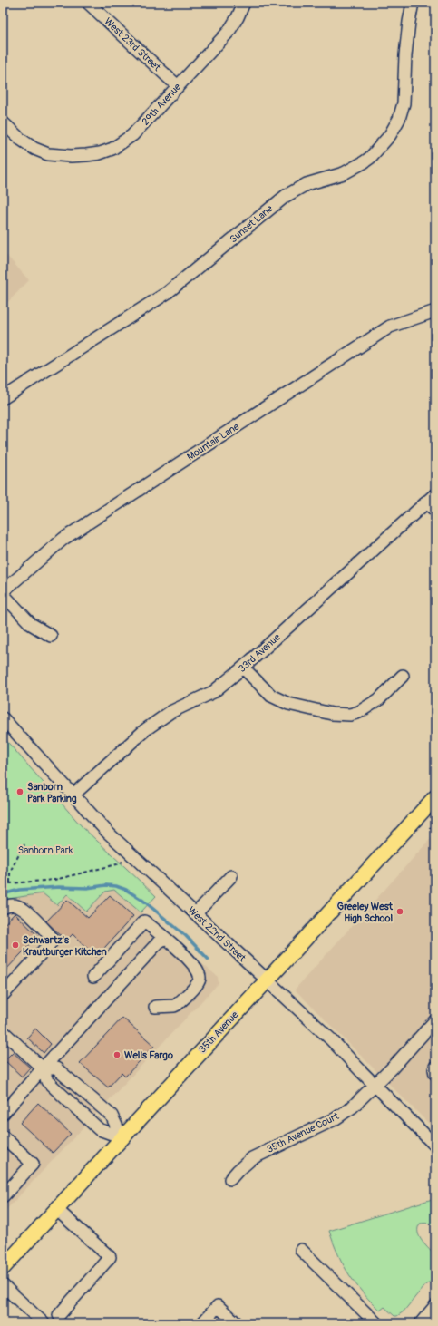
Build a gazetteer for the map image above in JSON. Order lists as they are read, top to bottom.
{
  "streets": {
    "main road": ["35th Avenue"],
    "street": [
      "West 23rd Street",
      "29th Avenue",
      "Sunset Lane",
      "Mountair Lane",
      "33rd Avenue",
      "West 22nd Street",
      "35th Avenue Court"
    ]
  },
  "crossings": [
    ["West 23rd Street", "29th Avenue"],
    ["33rd Avenue", "West 22nd Street"],
    ["West 22nd Street", "35th Avenue"],
    ["West 22nd Street", "35th Avenue Court"]
  ],
  "parks": ["Sanborn Park"],
  "places": [
    "Sanborn Park Parking",
    "Greeley West High School",
    "Schwartz's Krautburger Kitchen",
    "Wells Fargo"
  ]
}
